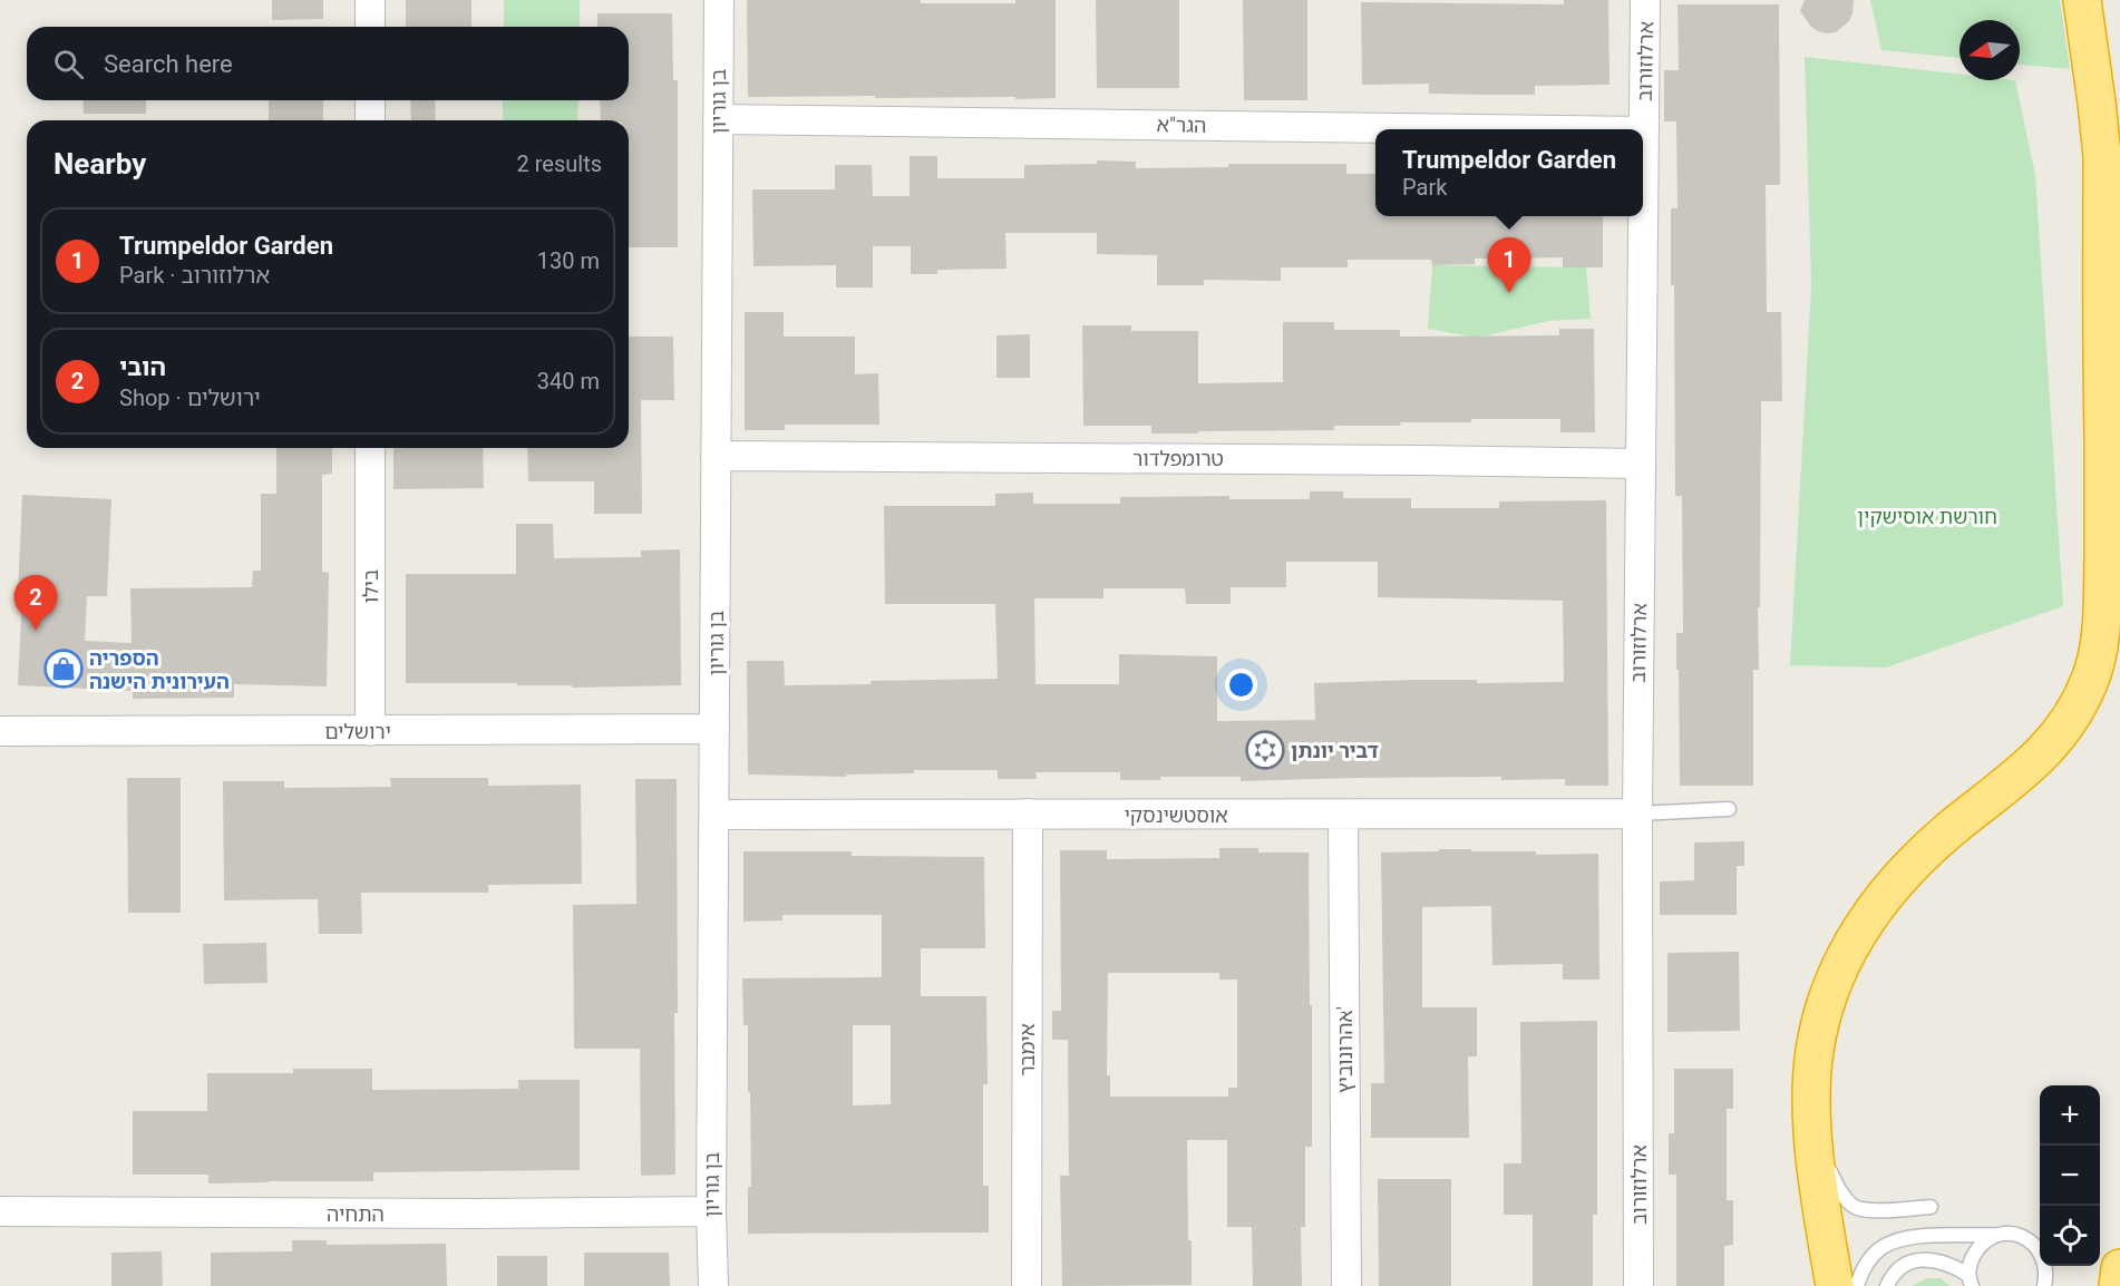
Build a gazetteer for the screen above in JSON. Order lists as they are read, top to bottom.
{
  "streets": {
    "street": [
      "ארלוזורוב",
      "בן גוריון",
      "הגר\"א",
      "טרומפלדור",
      "בילו",
      "ירושלים",
      "אוסטשינסקי",
      "אימבר",
      "אהרונוביץ'",
      "התחיה"
    ]
  },
  "crossings": [
    ["ארלוזורוב", "טרומפלדור"],
    ["ארלוזורוב", "אוסטשינסקי"],
    ["בן גוריון", "הגר\"א"],
    ["בן גוריון", "טרומפלדור"],
    ["בן גוריון", "ירושלים"],
    ["בן גוריון", "אוסטשינסקי"],
    ["בן גוריון", "התחיה"],
    ["בילו", "ירושלים"],
    ["אוסטשינסקי", "אימבר"],
    ["אוסטשינסקי", "אהרונוביץ'"]
  ],
  "parks": ["חורשת אוסישקין"],
  "places": {
    "shop": ["הספריה העירונית הישנה"],
    "synagogue": ["דביר יונתן"]
  },
  "north": "left",
  "page": {
    "search": "Search here",
    "heading": ["Nearby", "2 results"],
    "popup": ["Trumpeldor Garden", "Park"],
    "list": [
      {
        "mark": "1",
        "name": "Trumpeldor Garden",
        "note": "Park · ארלוזורוב",
        "value": "130 m"
      },
      {
        "mark": "2",
        "name": "הובי",
        "note": "Shop · ירושלים",
        "value": "340 m"
      }
    ],
    "pins": ["1", "2"],
    "map_buttons": ["+", "−"]
  }
}
